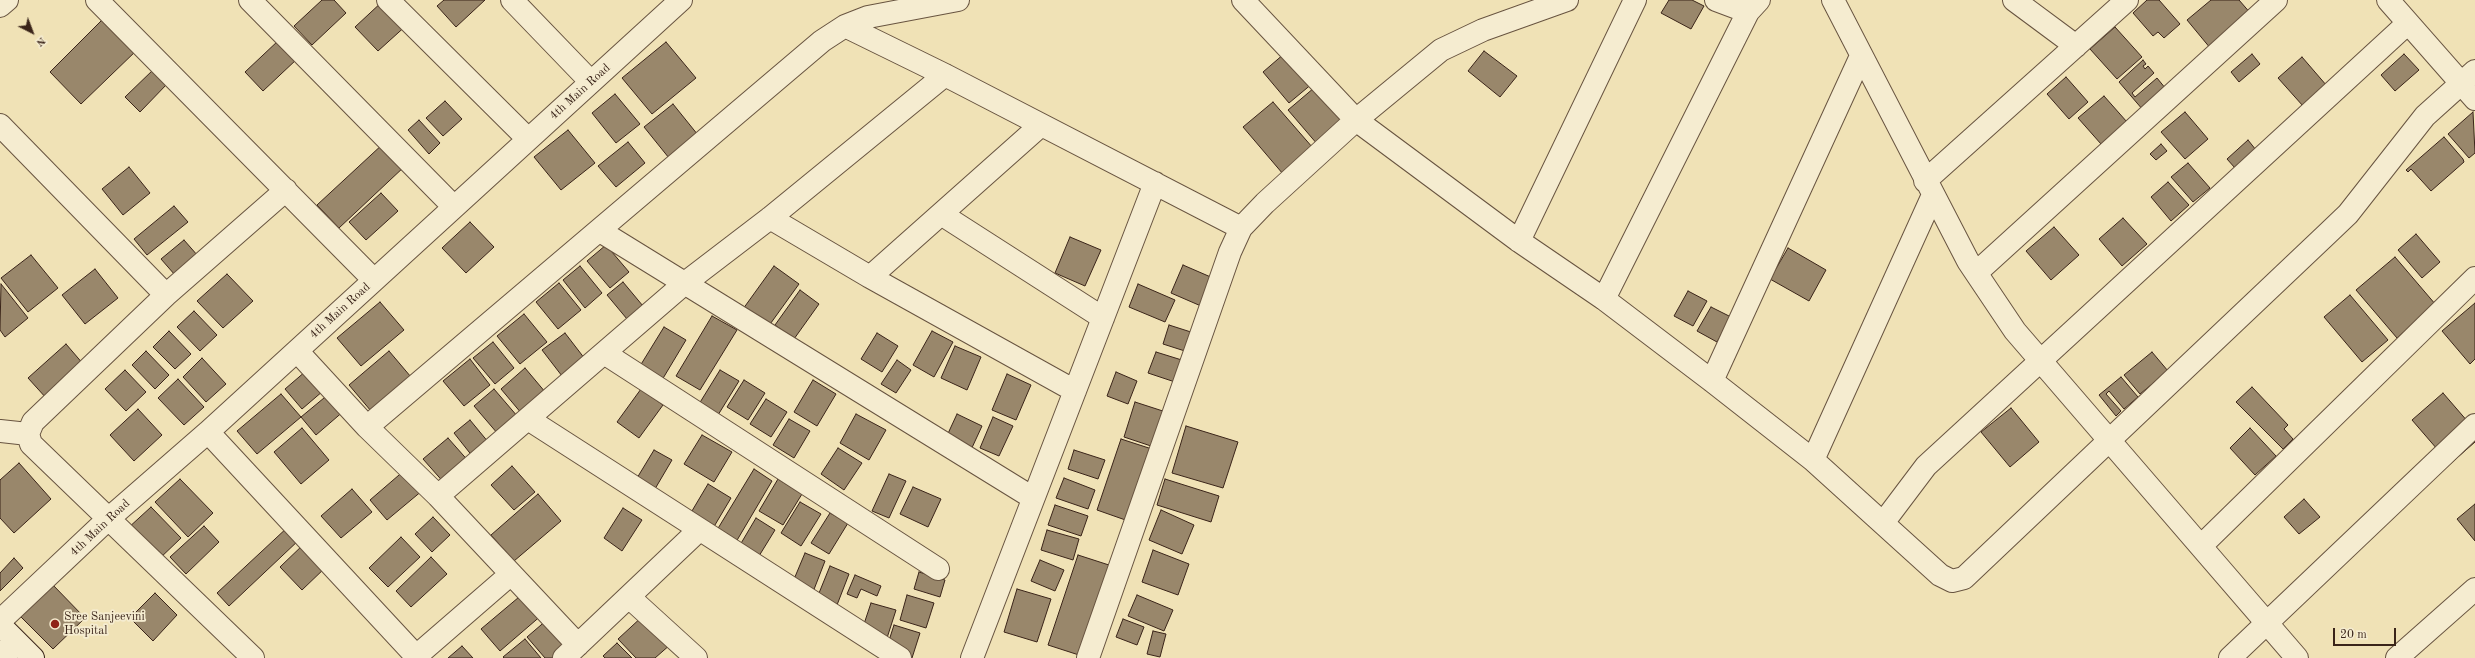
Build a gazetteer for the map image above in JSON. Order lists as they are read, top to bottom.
{
  "streets": {
    "street": ["4th Main Road"]
  },
  "places": ["Sree Sanjeevini Hospital"],
  "scale_bar": "20 m",
  "north": "bottom right"
}
